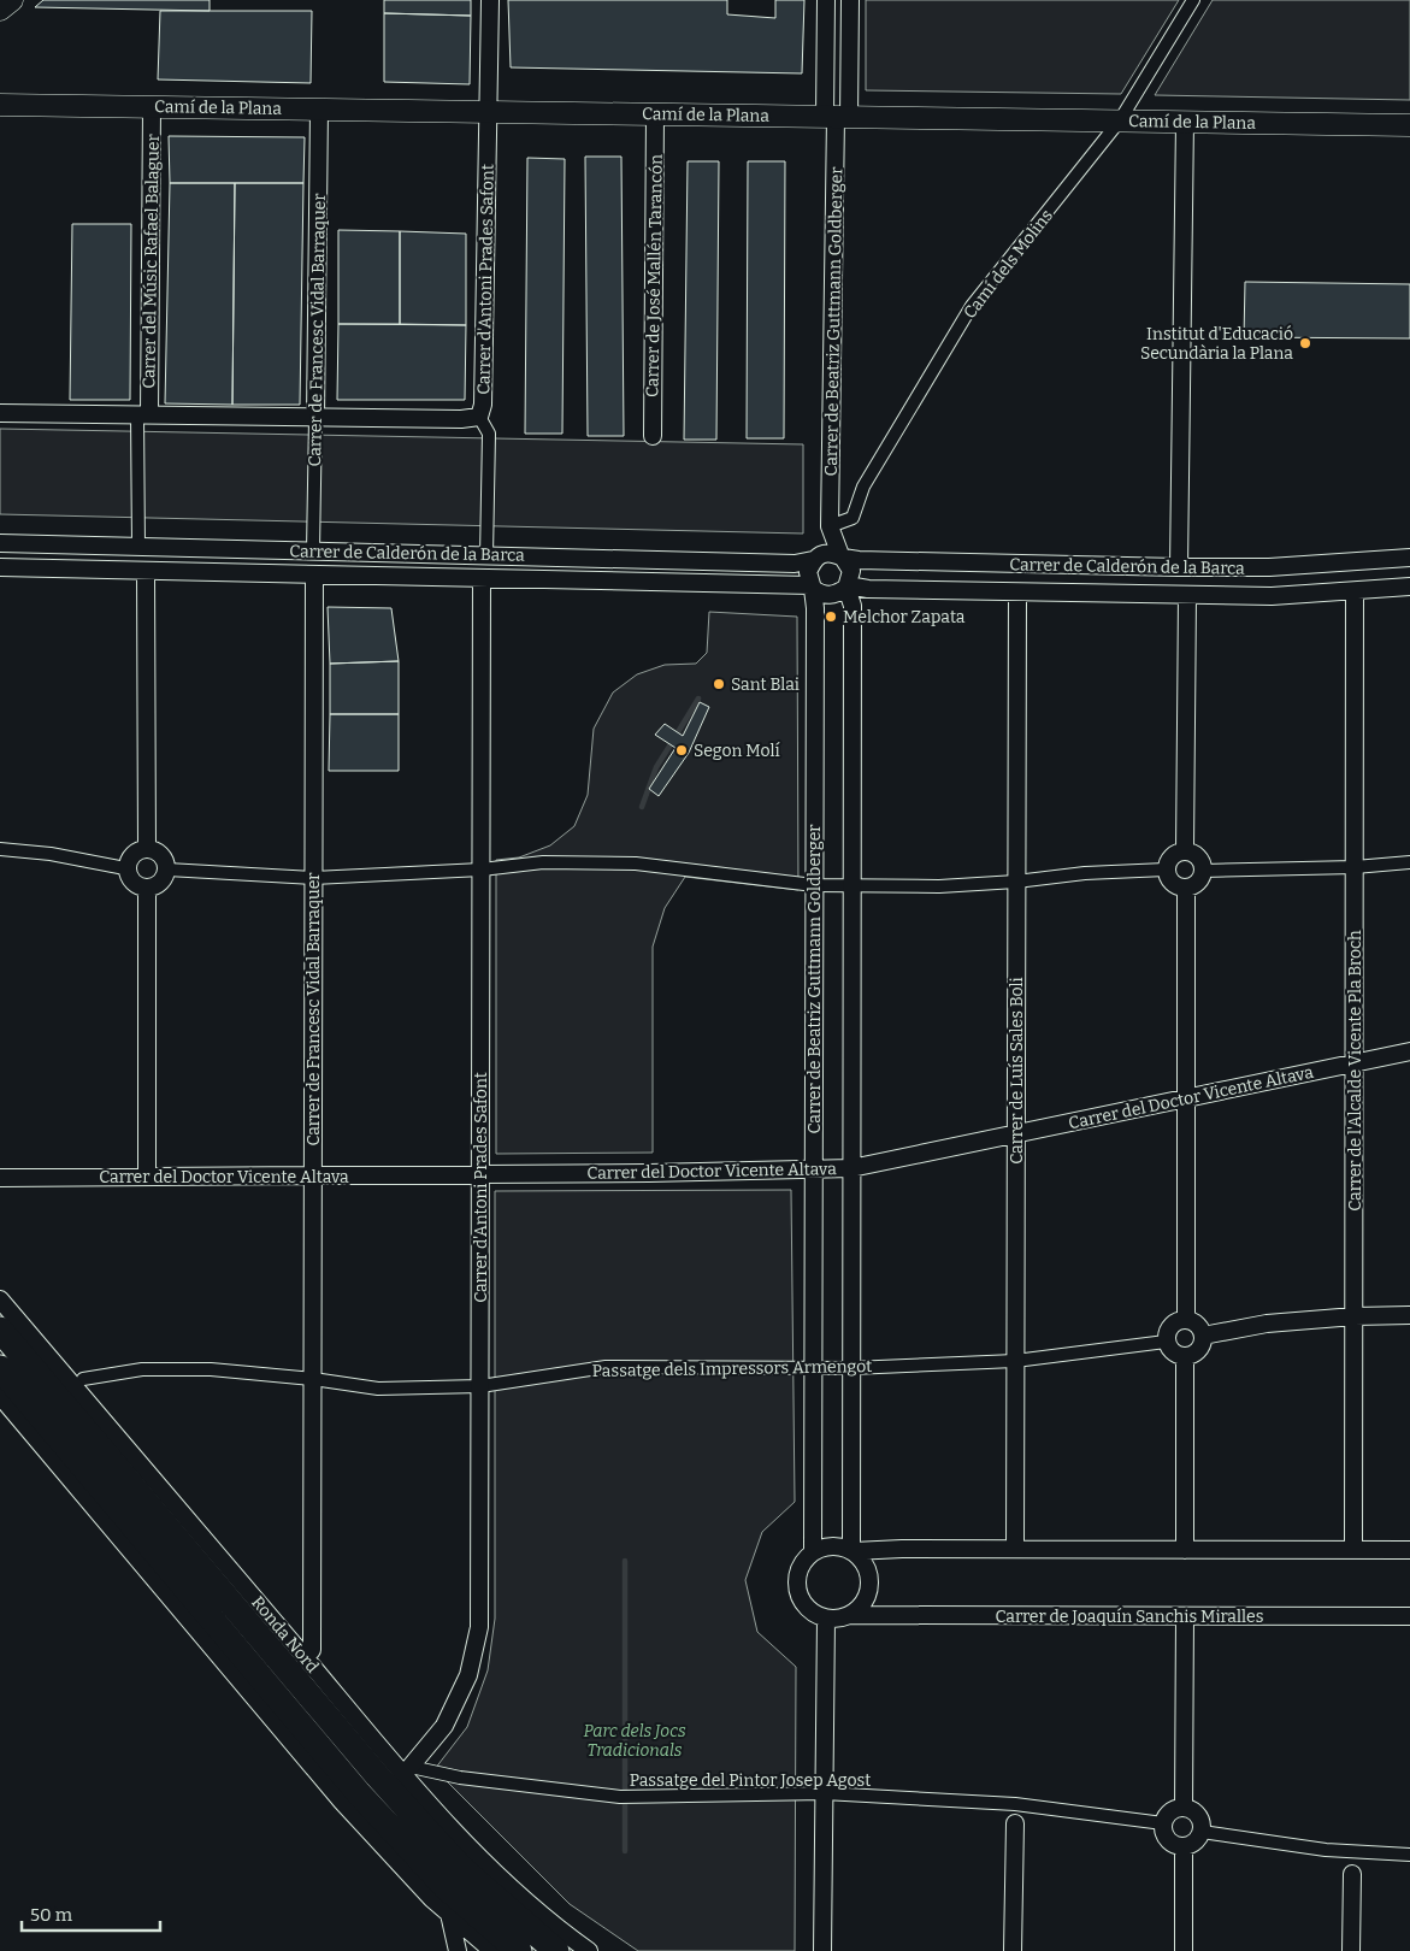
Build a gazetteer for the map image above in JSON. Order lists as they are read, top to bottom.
{
  "streets": {
    "main road": ["Ronda Nord"],
    "street": [
      "Camí de la Plana",
      "Carrer del Músic Rafael Balaguer",
      "Camí dels Molins",
      "Carrer de José Mallén Tarancón",
      "Carrer d'Antoni Prades Safont",
      "Carrer de Beatriz Guttmann Goldberger",
      "Carrer de Francesc Vidal Barraquer",
      "Carrer de Calderón de la Barca",
      "Carrer de Luís Sales Boli",
      "Carrer de l'Alcalde Vicente Pla Broch",
      "Carrer del Doctor Vicente Altava",
      "Passatge dels Impressors Armengot",
      "Carrer de Joaquín Sanchis Miralles",
      "Passatge del Pintor Josep Agost"
    ]
  },
  "crossings": [
    ["Camí de la Plana", "Carrer del Músic Rafael Balaguer"],
    ["Camí de la Plana", "Camí dels Molins"],
    ["Camí de la Plana", "Carrer de José Mallén Tarancón"],
    ["Camí de la Plana", "Carrer d'Antoni Prades Safont"],
    ["Camí de la Plana", "Carrer de Beatriz Guttmann Goldberger"],
    ["Camí de la Plana", "Carrer de Francesc Vidal Barraquer"],
    ["Carrer del Músic Rafael Balaguer", "Carrer de Calderón de la Barca"],
    ["Camí dels Molins", "Carrer de Beatriz Guttmann Goldberger"],
    ["Carrer d'Antoni Prades Safont", "Carrer de Calderón de la Barca"],
    ["Carrer d'Antoni Prades Safont", "Carrer del Doctor Vicente Altava"],
    ["Carrer d'Antoni Prades Safont", "Passatge dels Impressors Armengot"],
    ["Carrer d'Antoni Prades Safont", "Ronda Nord"],
    ["Carrer d'Antoni Prades Safont", "Passatge del Pintor Josep Agost"],
    ["Carrer de Beatriz Guttmann Goldberger", "Carrer de Calderón de la Barca"],
    ["Carrer de Beatriz Guttmann Goldberger", "Carrer del Doctor Vicente Altava"],
    ["Carrer de Beatriz Guttmann Goldberger", "Passatge dels Impressors Armengot"],
    ["Carrer de Beatriz Guttmann Goldberger", "Carrer de Joaquín Sanchis Miralles"],
    ["Carrer de Francesc Vidal Barraquer", "Carrer de Calderón de la Barca"],
    ["Carrer de Francesc Vidal Barraquer", "Carrer del Doctor Vicente Altava"],
    ["Carrer de Francesc Vidal Barraquer", "Passatge dels Impressors Armengot"],
    ["Carrer de Francesc Vidal Barraquer", "Ronda Nord"],
    ["Carrer de Calderón de la Barca", "Carrer de Luís Sales Boli"],
    ["Carrer de Calderón de la Barca", "Carrer de l'Alcalde Vicente Pla Broch"],
    ["Carrer de Luís Sales Boli", "Carrer del Doctor Vicente Altava"],
    ["Carrer de Luís Sales Boli", "Passatge dels Impressors Armengot"],
    ["Carrer de l'Alcalde Vicente Pla Broch", "Carrer del Doctor Vicente Altava"],
    ["Ronda Nord", "Passatge del Pintor Josep Agost"]
  ],
  "parks": ["Parc dels Jocs Tradicionals"],
  "places": [
    "Institut d'Educació Secundària la Plana",
    "Melchor Zapata",
    "Sant Blai",
    "Segon Molí"
  ],
  "scale_bar": "50 m"
}
